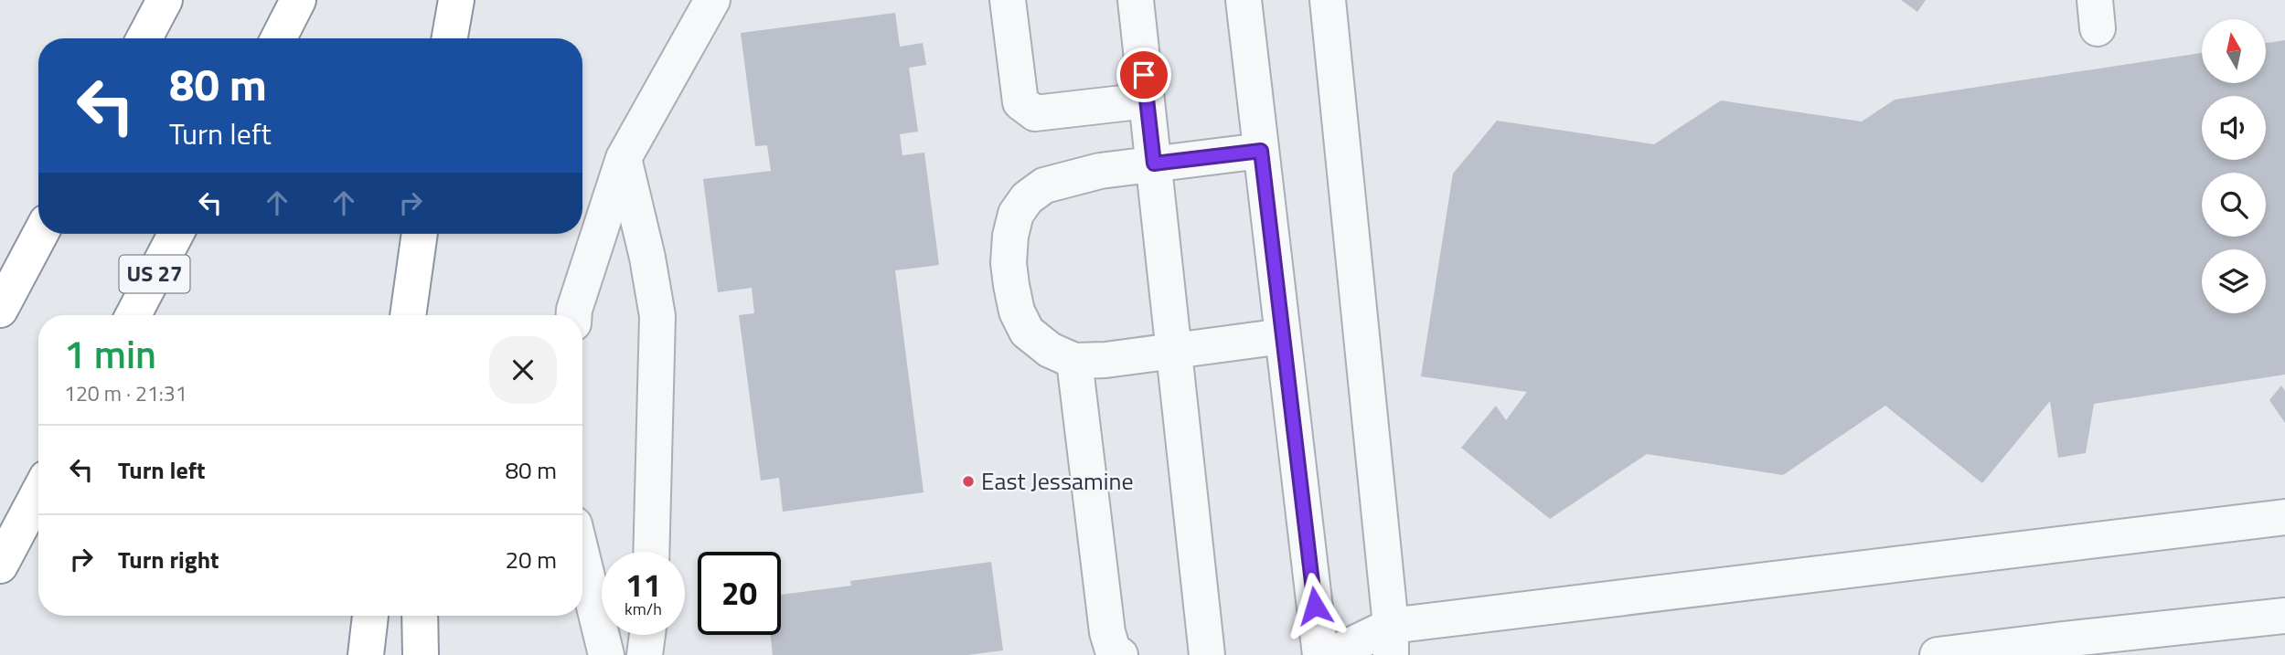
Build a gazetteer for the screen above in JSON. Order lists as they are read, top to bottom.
{
  "streets": {
    "highway": ["US 27"]
  },
  "places": ["East Jessamine"],
  "north": "top",
  "page": {
    "turn": ["80 m", "Turn left"],
    "heading": ["1 min", "120 m · 21:31"],
    "list": [
      {
        "name": "Turn left",
        "value": "80 m"
      },
      {
        "name": "Turn right",
        "value": "20 m"
      }
    ],
    "speed": "11 km/h",
    "limit": "20"
  }
}
